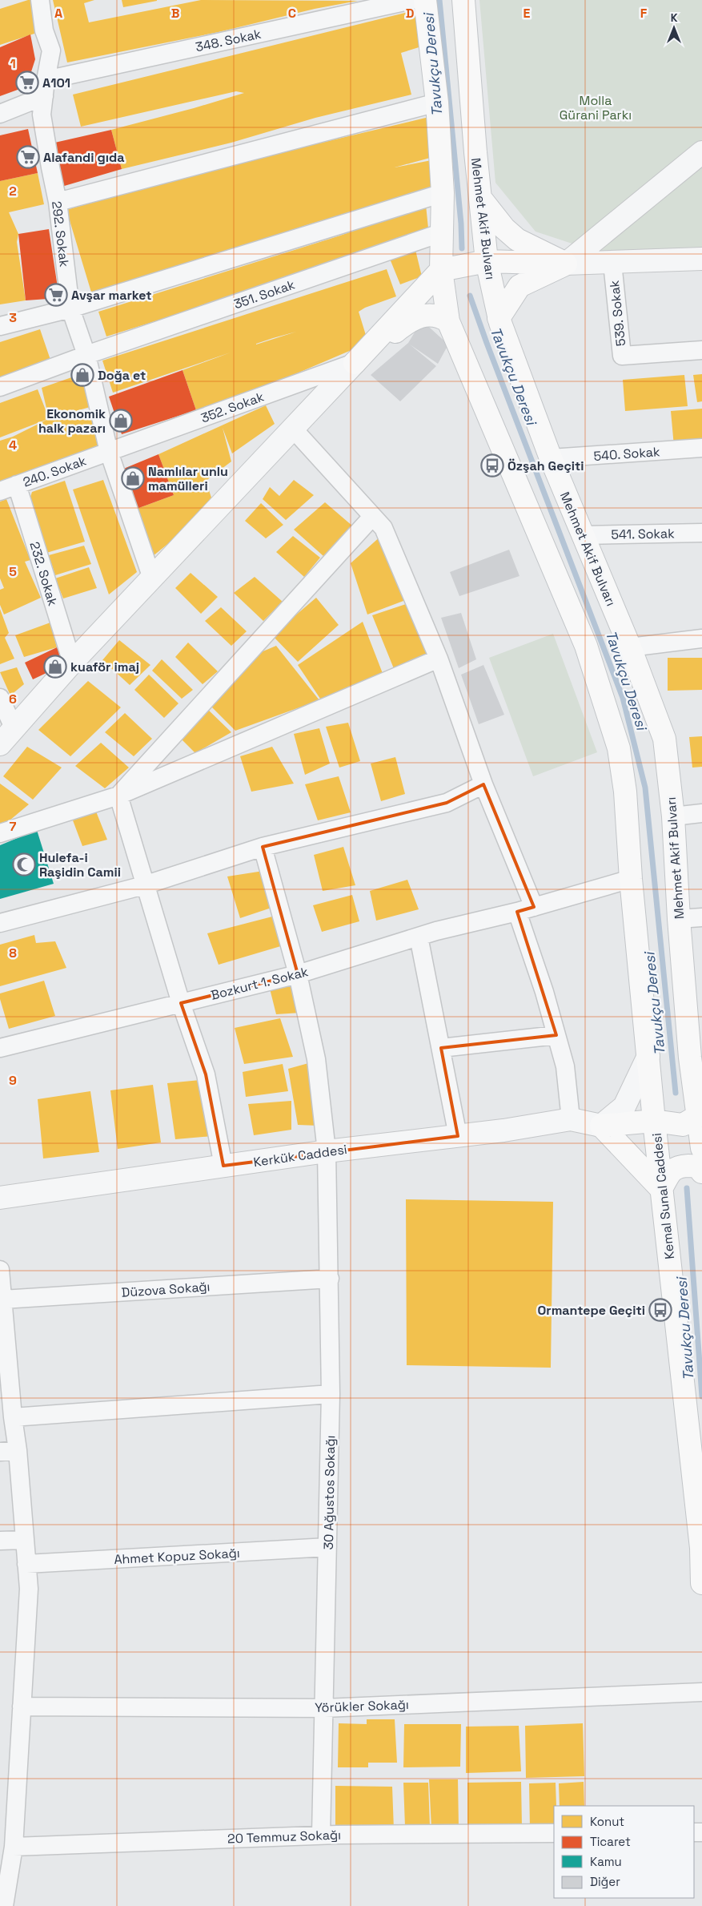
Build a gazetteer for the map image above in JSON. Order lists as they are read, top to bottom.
{
  "streets": {
    "main road": ["Mehmet Akif Bulvarı", "Kemal Sunal Caddesi"],
    "street": [
      "348. Sokak",
      "292. Sokak",
      "351. Sokak",
      "539. Sokak",
      "352. Sokak",
      "540. Sokak",
      "240. Sokak",
      "541. Sokak",
      "232. Sokak",
      "Bozkurt 1. Sokak",
      "Kerkük Caddesi",
      "Düzova Sokağı",
      "30 Ağustos Sokağı",
      "Ahmet Kopuz Sokağı",
      "Yörükler Sokağı",
      "20 Temmuz Sokağı"
    ]
  },
  "crossings": [
    ["348. Sokak", "292. Sokak"],
    ["Mehmet Akif Bulvarı", "540. Sokak"],
    ["Mehmet Akif Bulvarı", "541. Sokak"],
    ["292. Sokak", "351. Sokak"],
    ["292. Sokak", "352. Sokak"],
    ["292. Sokak", "240. Sokak"],
    ["352. Sokak", "240. Sokak"],
    ["240. Sokak", "232. Sokak"],
    ["Bozkurt 1. Sokak", "30 Ağustos Sokağı"],
    ["Kerkük Caddesi", "30 Ağustos Sokağı"],
    ["Düzova Sokağı", "30 Ağustos Sokağı"],
    ["30 Ağustos Sokağı", "Ahmet Kopuz Sokağı"],
    ["30 Ağustos Sokağı", "Yörükler Sokağı"],
    ["30 Ağustos Sokağı", "20 Temmuz Sokağı"]
  ],
  "water": ["Tavukçu Deresi"],
  "parks": ["Molla Gürani Parkı"],
  "places": {
    "supermarket": ["A101", "Alafandi gıda", "Avşar market"],
    "shop": [
      "Doğa et",
      "Ekonomik halk pazarı",
      "Namlılar unlu mamülleri",
      "kuaför imaj"
    ],
    "bus stop": ["Özşah Geçiti", "Ormantepe Geçiti"],
    "mosque": ["Hulefa-i Raşidin Camii"]
  },
  "legend": [
    "Konut",
    "Ticaret",
    "Kamu",
    "Diğer"
  ],
  "north": "top",
  "grid": {
    "columns": [
      "A",
      "B",
      "C",
      "D",
      "E",
      "F"
    ],
    "rows": [
      "1",
      "2",
      "3",
      "4",
      "5",
      "6",
      "7",
      "8",
      "9"
    ]
  }
}
